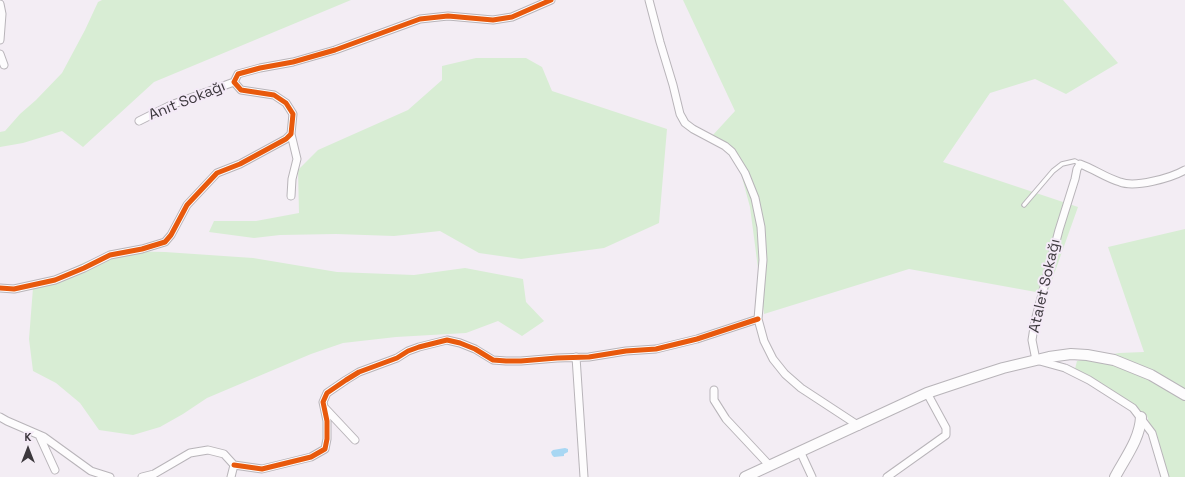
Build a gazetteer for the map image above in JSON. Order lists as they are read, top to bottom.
{
  "streets": {
    "street": ["Anıt Sokağı", "Atalet Sokağı"]
  },
  "north": "top"
}
